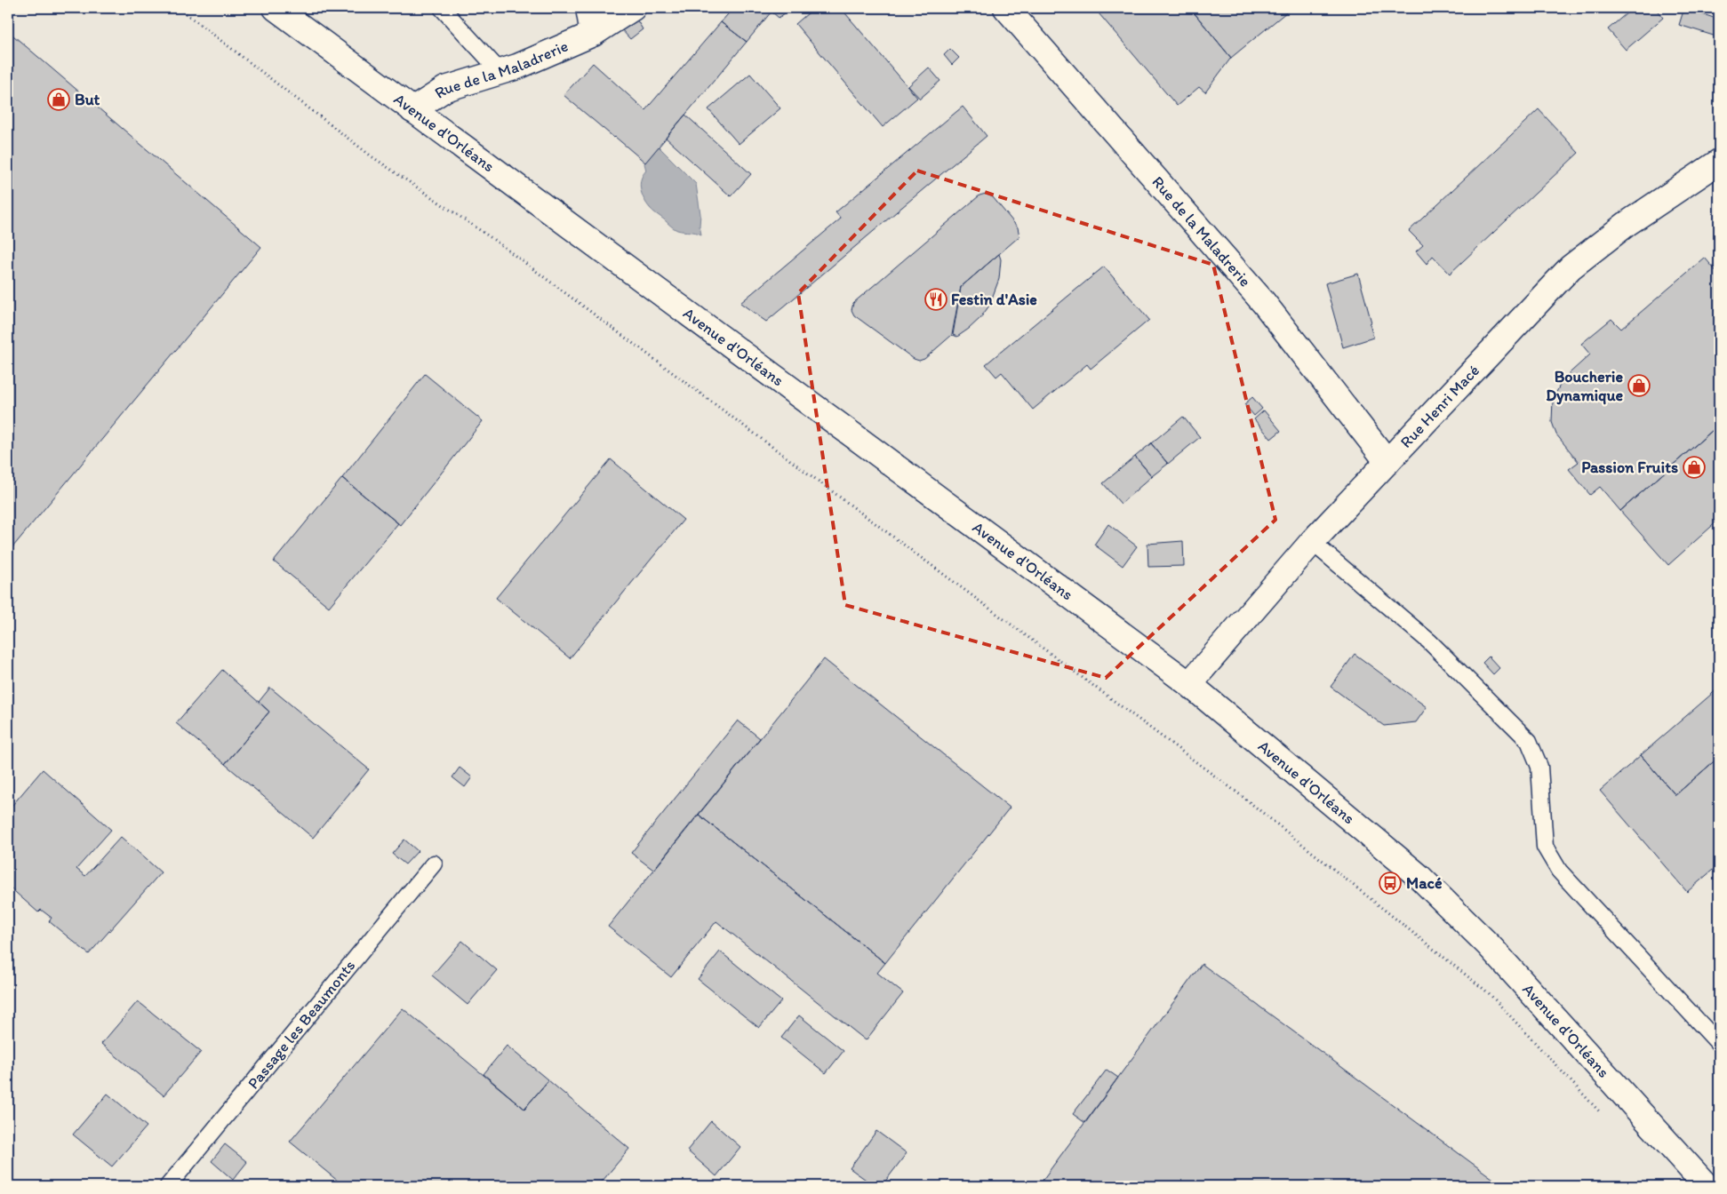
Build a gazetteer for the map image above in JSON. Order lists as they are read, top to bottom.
{
  "streets": {
    "main road": ["Rue de la Maladrerie", "Avenue d'Orléans", "Rue Henri Macé"],
    "lane": ["Passage les Beaumonts"]
  },
  "crossings": [
    ["Rue de la Maladrerie", "Avenue d'Orléans"],
    ["Rue de la Maladrerie", "Rue Henri Macé"],
    ["Avenue d'Orléans", "Rue Henri Macé"]
  ],
  "places": {
    "shop": ["But", "Boucherie Dynamique", "Passion Fruits"],
    "restaurant": ["Festin d'Asie"],
    "bus stop": ["Macé"]
  }
}
